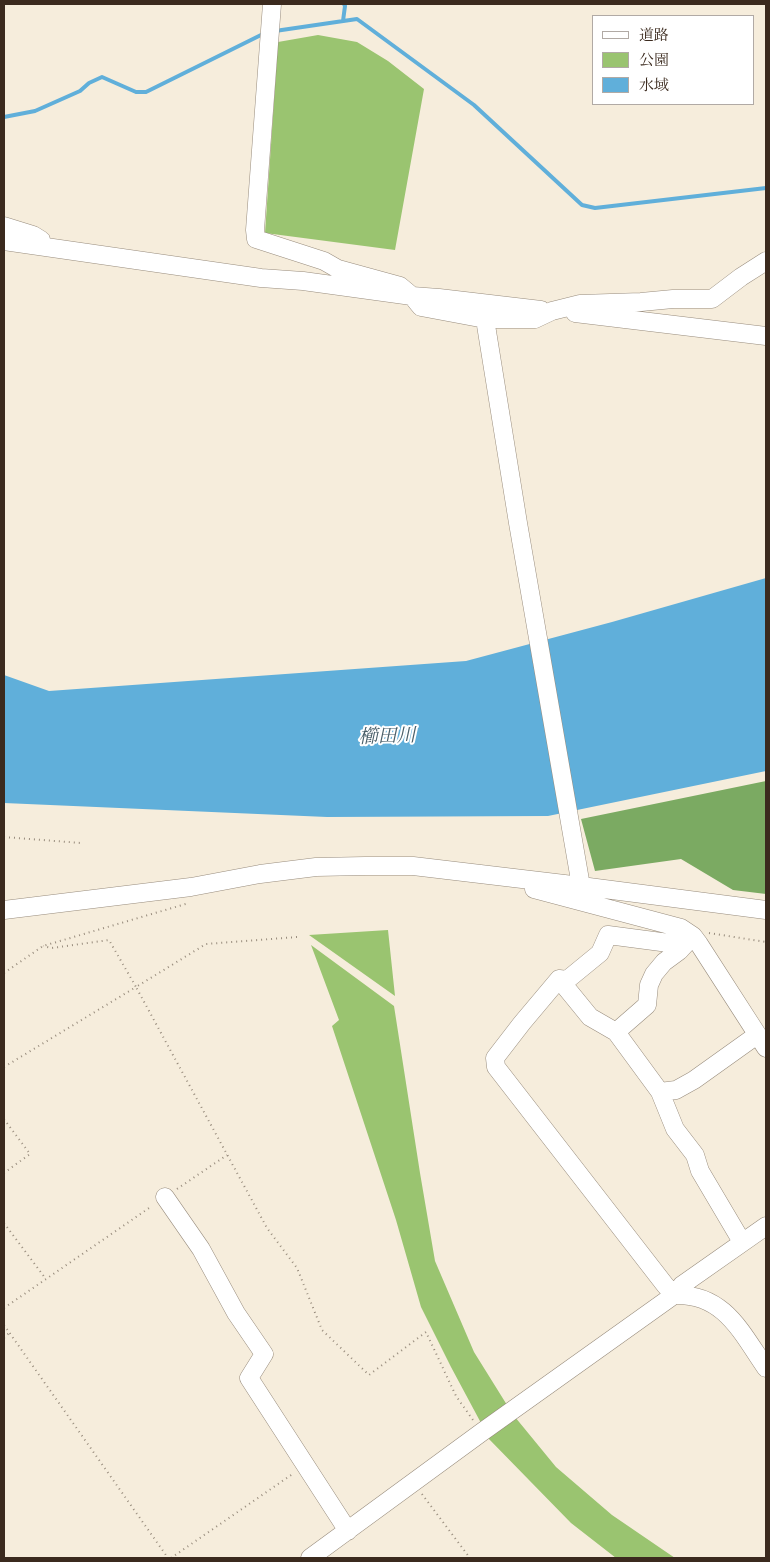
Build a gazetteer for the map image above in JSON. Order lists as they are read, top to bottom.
{
  "water": ["櫛田川"],
  "legend": ["道路", "公園", "水域"]
}
